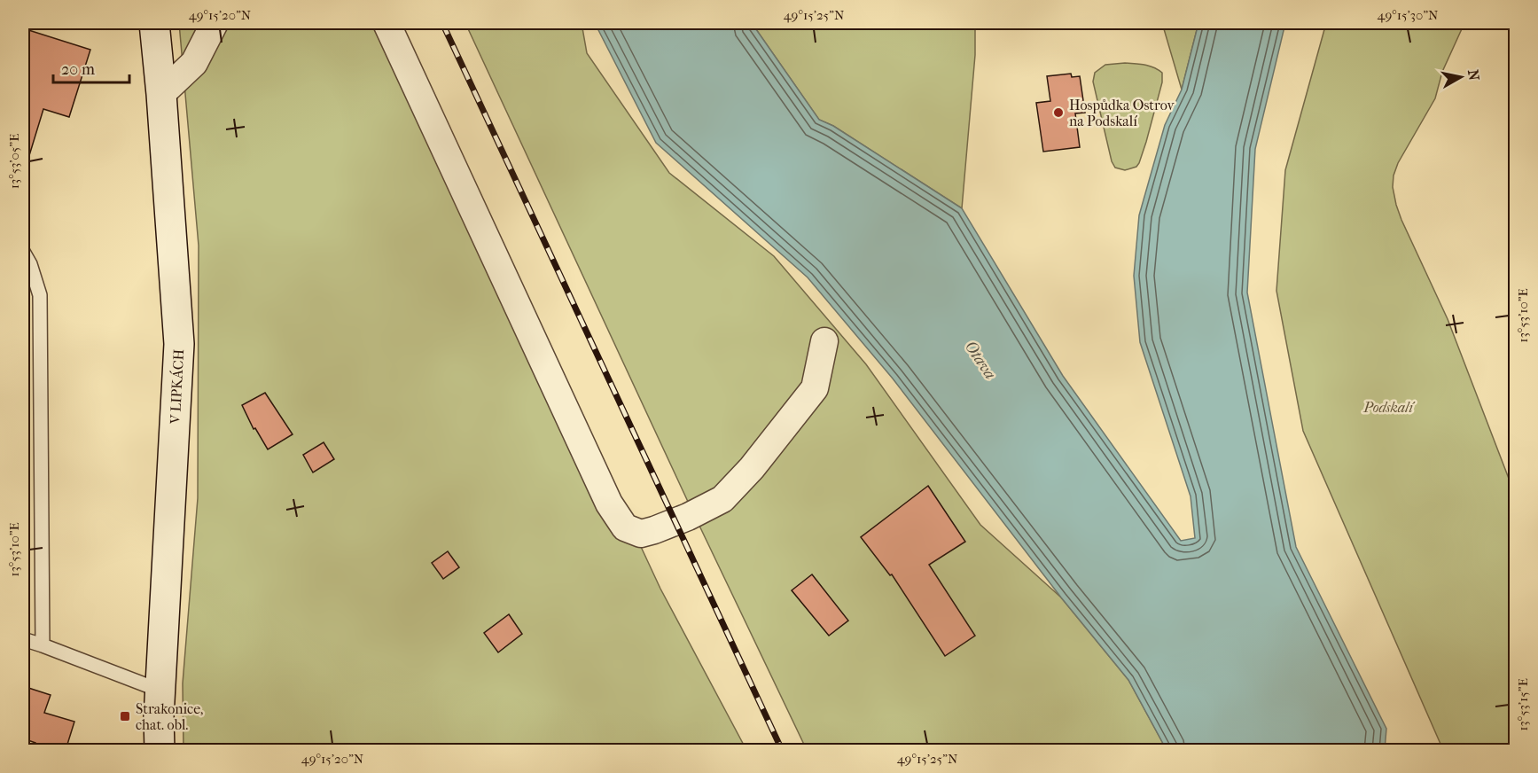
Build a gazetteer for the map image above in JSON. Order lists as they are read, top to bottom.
{
  "streets": {
    "street": ["V LIPKÁCH"]
  },
  "water": ["Otava"],
  "parks": ["Podskalí"],
  "places": {
    "other": ["Hospůdka Ostrov na Podskalí"],
    "transit": ["Strakonice, chat. obl."]
  },
  "scale_bar": "20 m",
  "north": "right",
  "coordinates": [
    "49°15'20\"N",
    "49°15'25\"N",
    "49°15'30\"N",
    "13°53'05\"E",
    "13°53'10\"E",
    "13°53'15\"E"
  ]
}
